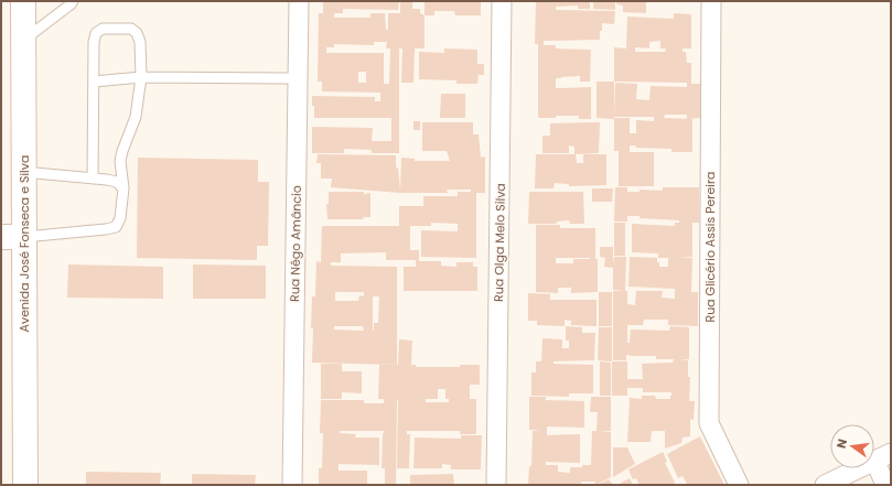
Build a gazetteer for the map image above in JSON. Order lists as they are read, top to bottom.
{
  "streets": {
    "main road": ["Avenida José Fonseca e Silva"],
    "street": ["Rua Olga Melo Silva", "Rua Nêgo Amâncio", "Rua Glicério Assis Pereira"]
  },
  "north": "left"
}
